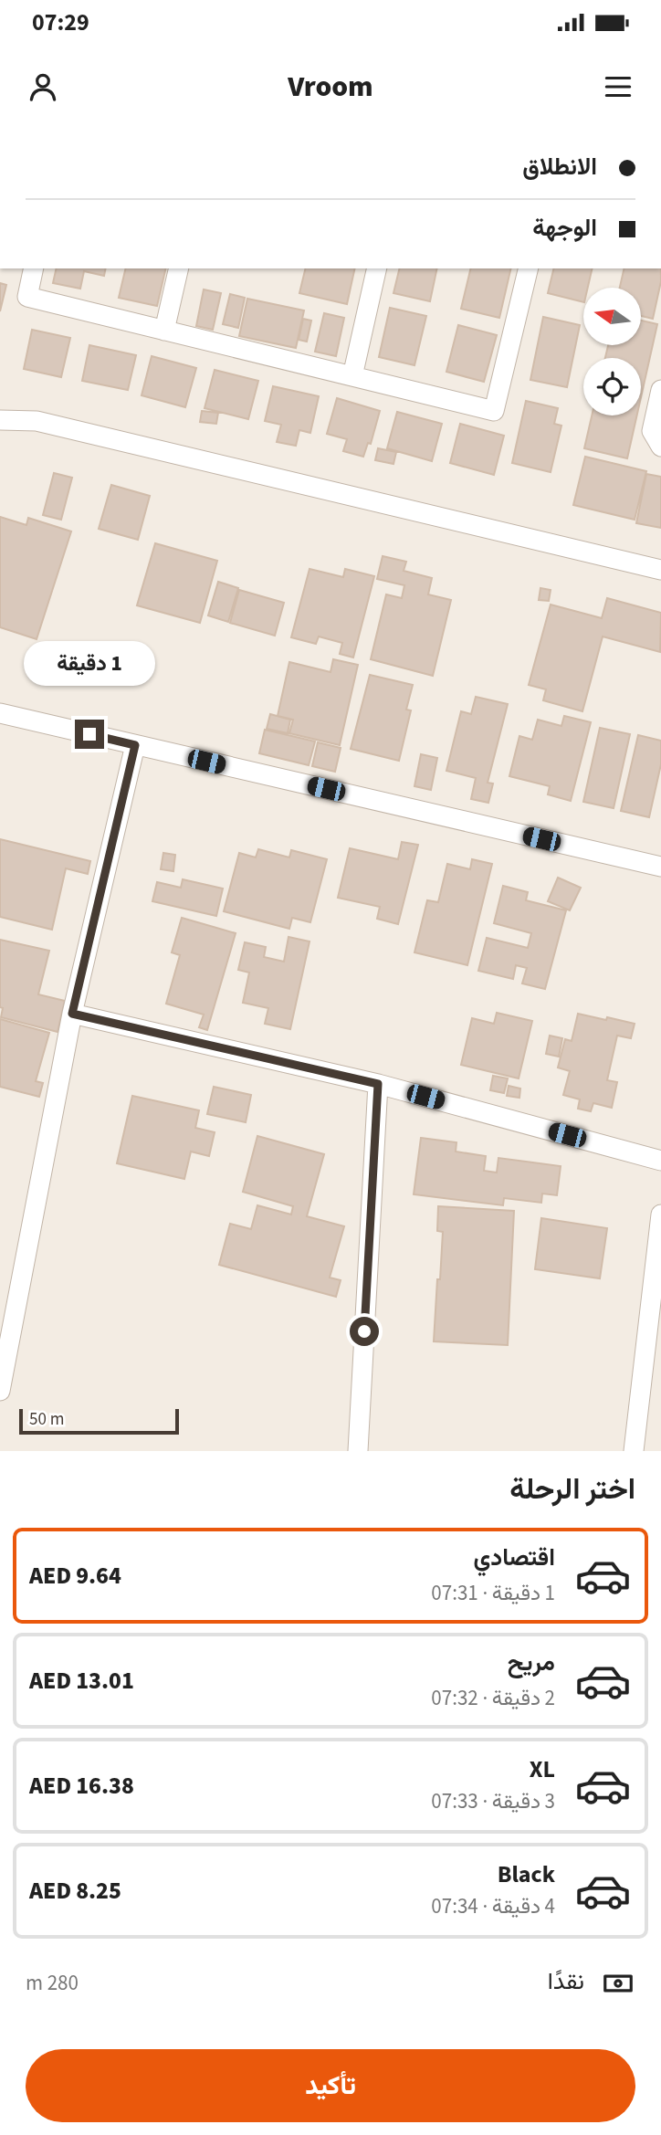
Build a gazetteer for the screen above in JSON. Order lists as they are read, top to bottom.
{
  "scale_bar": "50 m",
  "north": "left",
  "page": {
    "status": "07:29",
    "header": "Vroom",
    "banner": ["الانطلاق", "الوجهة"],
    "bubble": "1 دقيقة",
    "scale": "50 m",
    "heading": "اختر الرحلة",
    "list": [
      {
        "name": "اقتصادي",
        "note": "1 دقيقة · 07:31",
        "value": "AED 9.64"
      },
      {
        "name": "مريح",
        "note": "2 دقيقة · 07:32",
        "value": "AED 13.01"
      },
      {
        "name": "XL",
        "note": "3 دقيقة · 07:33",
        "value": "AED 16.38"
      },
      {
        "name": "Black",
        "note": "4 دقيقة · 07:34",
        "value": "AED 8.25"
      }
    ],
    "pay": ["نقدًا", "280 m"],
    "buttons": "تأكيد"
  }
}
